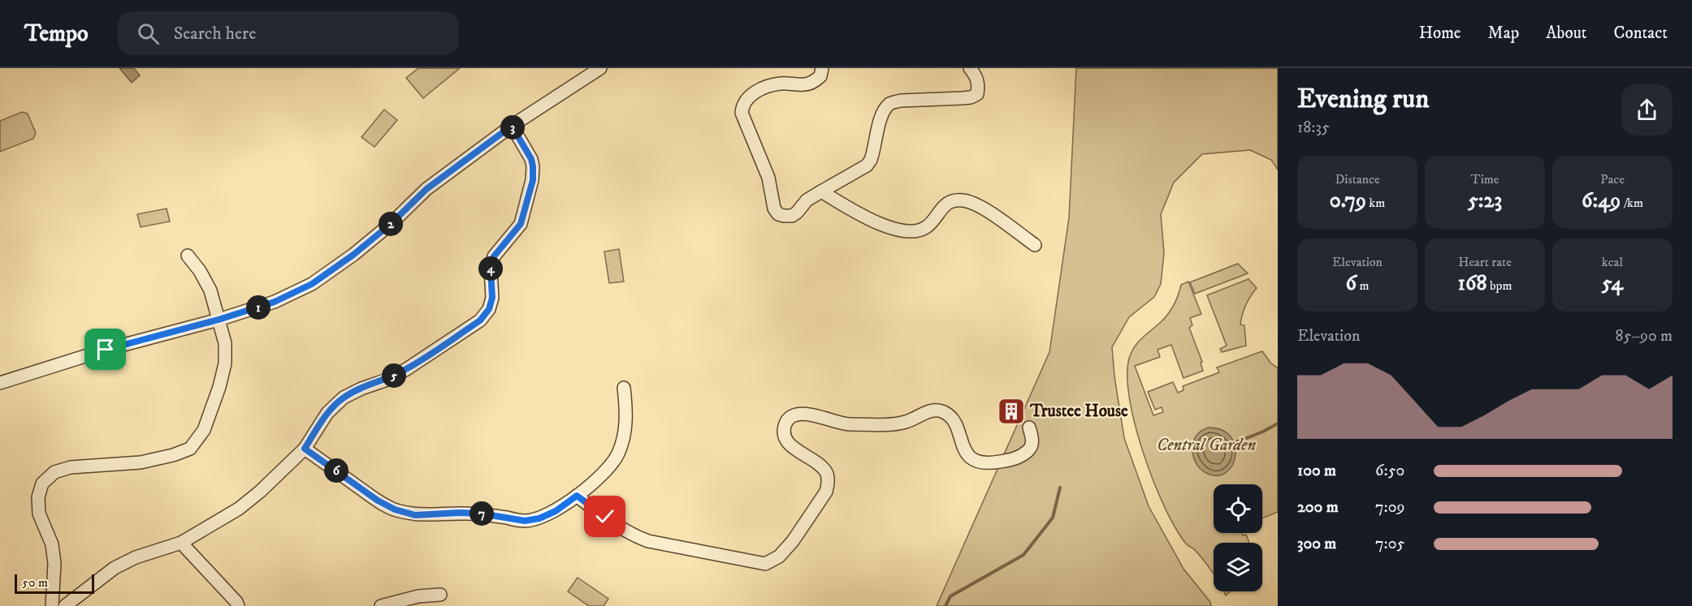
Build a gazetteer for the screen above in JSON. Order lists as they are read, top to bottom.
{
  "parks": ["Central Garden"],
  "places": {
    "building": ["Trustee House"]
  },
  "scale_bar": "50 m",
  "page": {
    "header": "Tempo",
    "search": "Search here",
    "nav": [
      "Home",
      "Map",
      "About",
      "Contact"
    ],
    "heading": ["Evening run", "18:35"],
    "pins": [
      "3",
      "2",
      "4",
      "1",
      "5",
      "6",
      "7"
    ],
    "stats": [
      ["Distance", "0.79 km"],
      ["Time", "5:23"],
      ["Pace", "6:49 /km"],
      ["Elevation", "6 m"],
      ["Heart rate", "168 bpm"],
      ["kcal", "54"]
    ],
    "chart": ["Elevation", "85–90 m"],
    "list": [
      {
        "name": "100 m",
        "note": "6:50"
      },
      {
        "name": "200 m",
        "note": "7:09"
      },
      {
        "name": "300 m",
        "note": "7:05"
      }
    ],
    "scale": "50 m"
  }
}
